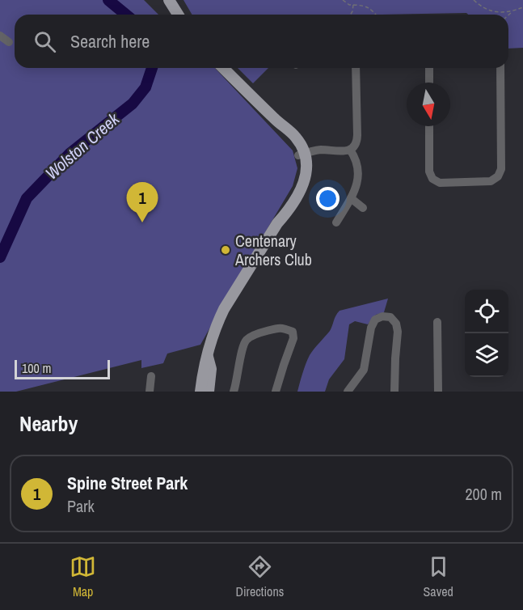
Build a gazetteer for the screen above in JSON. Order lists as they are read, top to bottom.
{
  "water": ["Wolston Creek"],
  "places": ["Centenary Archers Club"],
  "scale_bar": "100 m",
  "north": "bottom",
  "page": {
    "search": "Search here",
    "pins": "1",
    "scale": "100 m",
    "heading": "Nearby",
    "list": [
      {
        "mark": "1",
        "name": "Spine Street Park",
        "note": "Park",
        "value": "200 m"
      }
    ],
    "nav": ["Map", "Directions", "Saved"]
  }
}
